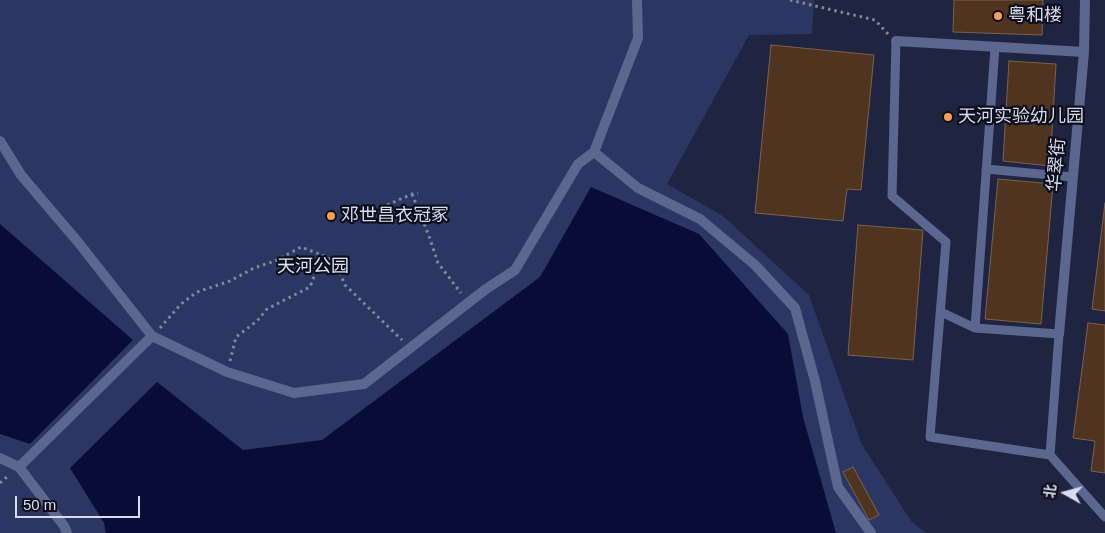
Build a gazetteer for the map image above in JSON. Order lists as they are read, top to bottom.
{
  "streets": {
    "street": ["华翠街"]
  },
  "parks": ["天河公园"],
  "places": ["粤和楼", "天河实验幼儿园", "邓世昌衣冠冢"],
  "scale_bar": "50 m",
  "north": "left"
}
